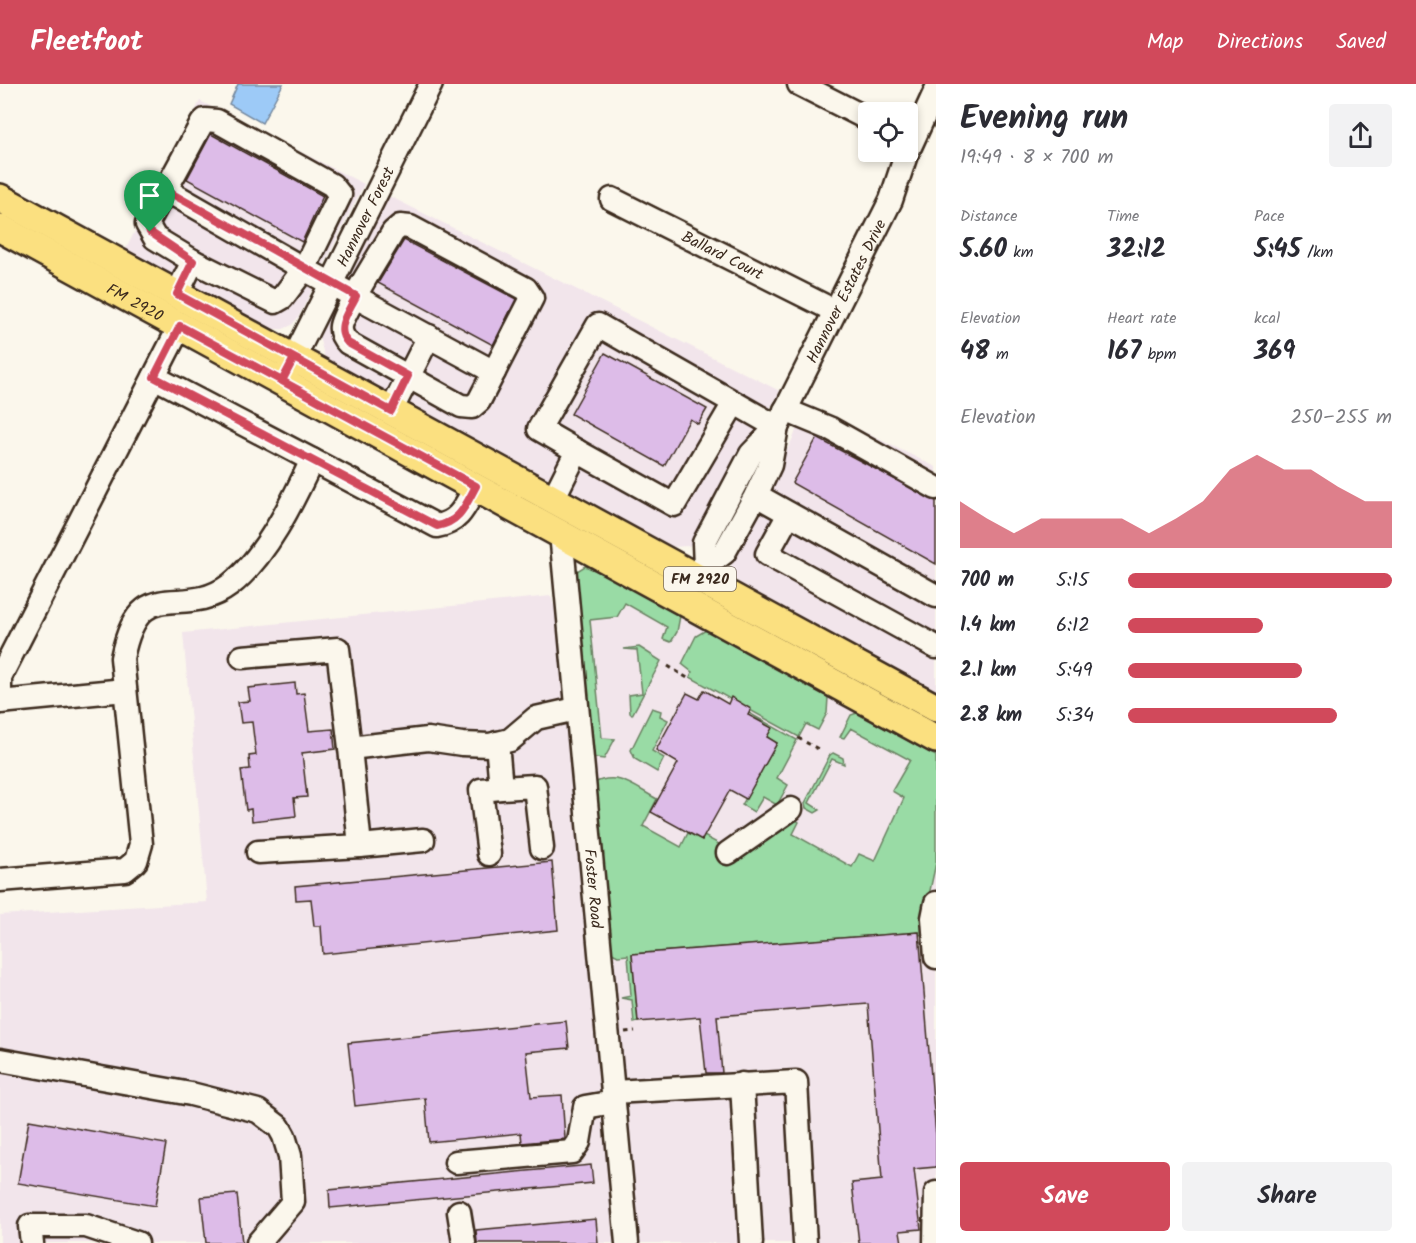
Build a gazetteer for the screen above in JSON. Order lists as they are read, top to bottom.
{
  "streets": {
    "main road": ["FM 2920"],
    "street": [
      "Hannover Forest",
      "Ballard Court",
      "Hannover Estates Drive",
      "Foster Road"
    ]
  },
  "crossings": [
    ["Hannover Forest", "FM 2920"],
    ["Ballard Court", "Hannover Estates Drive"],
    ["Hannover Estates Drive", "FM 2920"],
    ["FM 2920", "Foster Road"]
  ],
  "page": {
    "header": "Fleetfoot",
    "nav": ["Map", "Directions", "Saved"],
    "heading": ["Evening run", "19:49 · 8 × 700 m"],
    "stats": [
      ["Distance", "5.60 km"],
      ["Time", "32:12"],
      ["Pace", "5:45 /km"],
      ["Elevation", "48 m"],
      ["Heart rate", "167 bpm"],
      ["kcal", "369"]
    ],
    "chart": ["Elevation", "250–255 m"],
    "list": [
      {
        "name": "700 m",
        "note": "5:15"
      },
      {
        "name": "1.4 km",
        "note": "6:12"
      },
      {
        "name": "2.1 km",
        "note": "5:49"
      },
      {
        "name": "2.8 km",
        "note": "5:34"
      }
    ],
    "buttons": ["Save", "Share"]
  }
}
